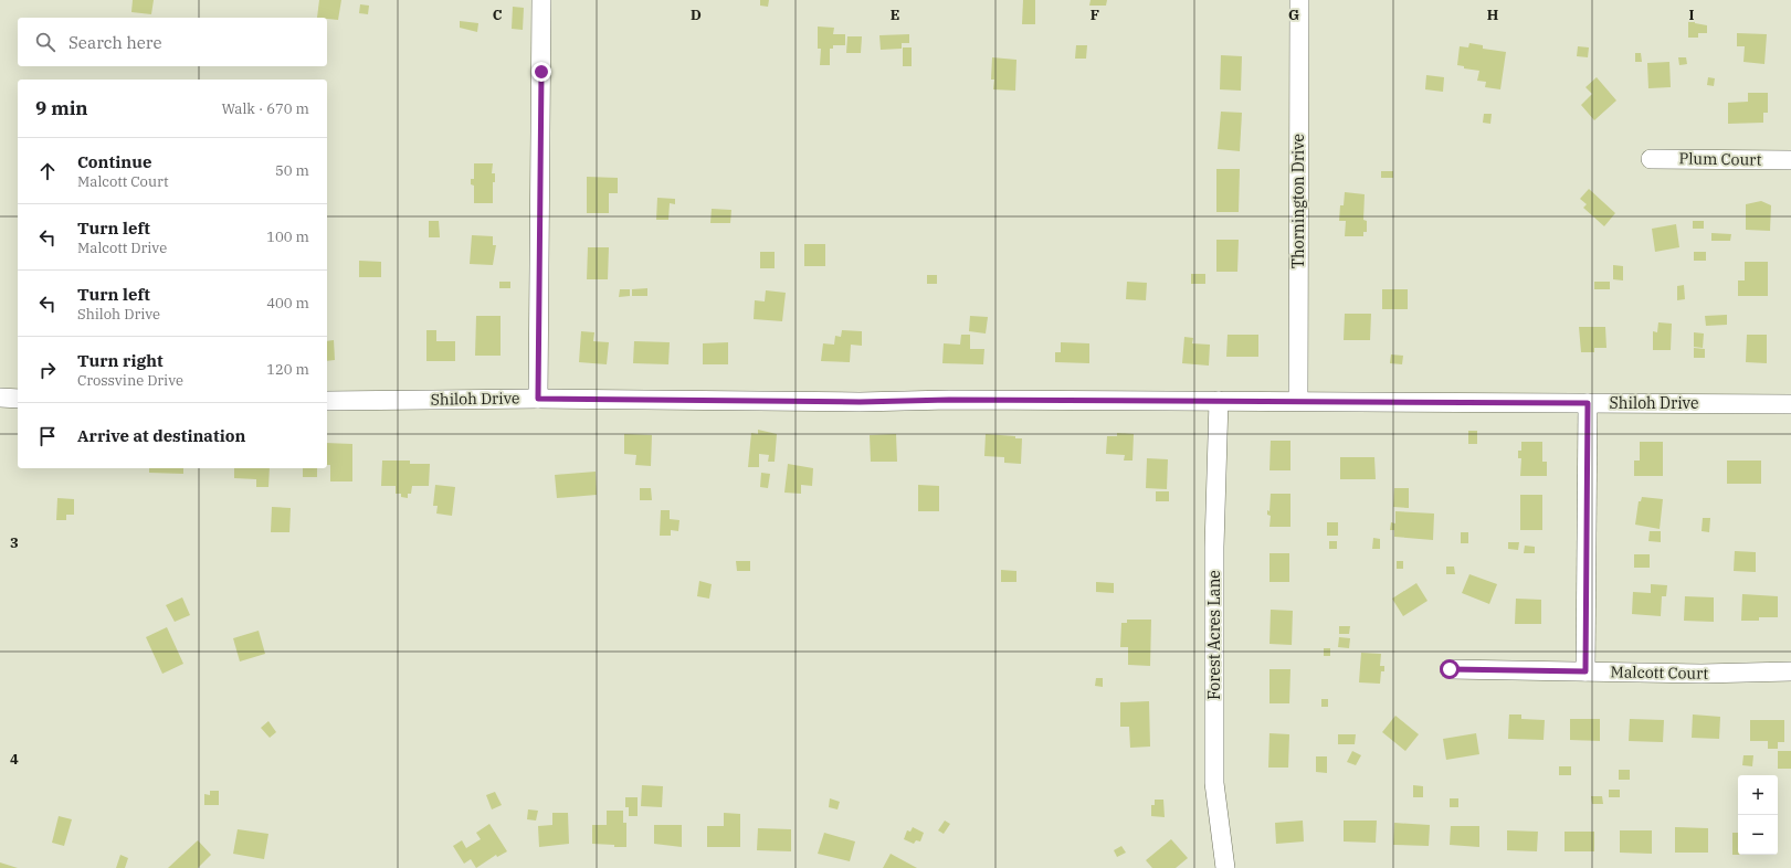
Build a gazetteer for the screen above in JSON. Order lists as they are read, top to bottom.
{
  "streets": {
    "street": [
      "Plum Court",
      "Thornington Drive",
      "Shiloh Drive",
      "Forest Acres Lane",
      "Malcott Court"
    ]
  },
  "crossings": [
    ["Thornington Drive", "Shiloh Drive"],
    ["Shiloh Drive", "Forest Acres Lane"]
  ],
  "page": {
    "search": "Search here",
    "heading": ["9 min", "Walk · 670 m"],
    "list": [
      ["Continue", "Malcott Court", "50 m"],
      ["Turn left", "Malcott Drive", "100 m"],
      ["Turn left", "Shiloh Drive", "400 m"],
      ["Turn right", "Crossvine Drive", "120 m"],
      "Arrive at destination"
    ],
    "map_buttons": ["+", "−"]
  },
  "grid": {
    "columns": [
      "C",
      "D",
      "E",
      "F",
      "G",
      "H",
      "I"
    ],
    "rows": ["3", "4"]
  }
}
